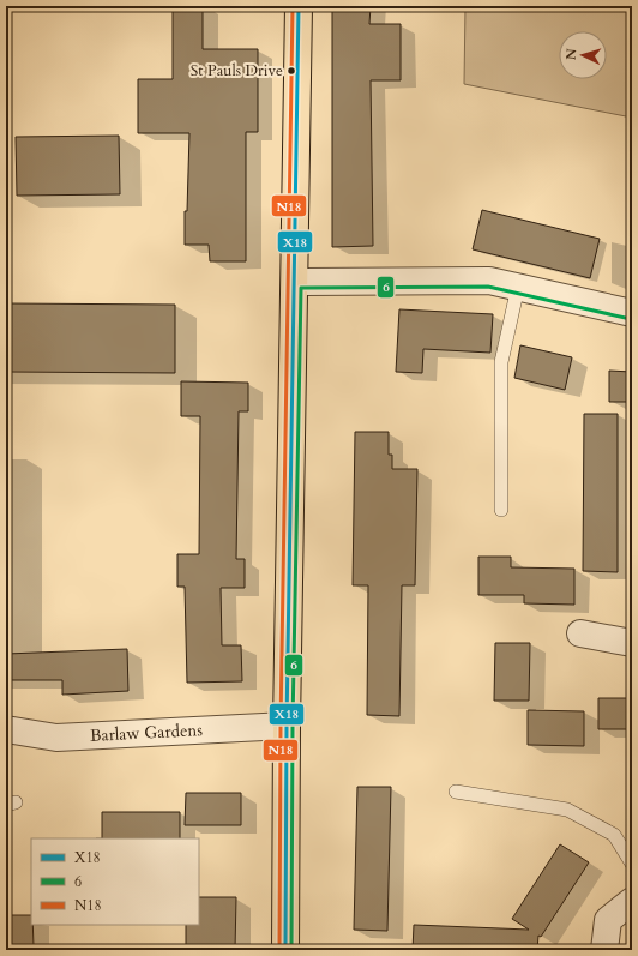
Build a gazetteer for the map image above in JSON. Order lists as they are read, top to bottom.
{
  "streets": {
    "street": ["Barlaw Gardens"]
  },
  "places": ["St Pauls Drive"],
  "lines": ["transit line X18", "transit line N18", "transit line 6"],
  "legend": ["X18", "6", "N18"],
  "north": "left"
}
